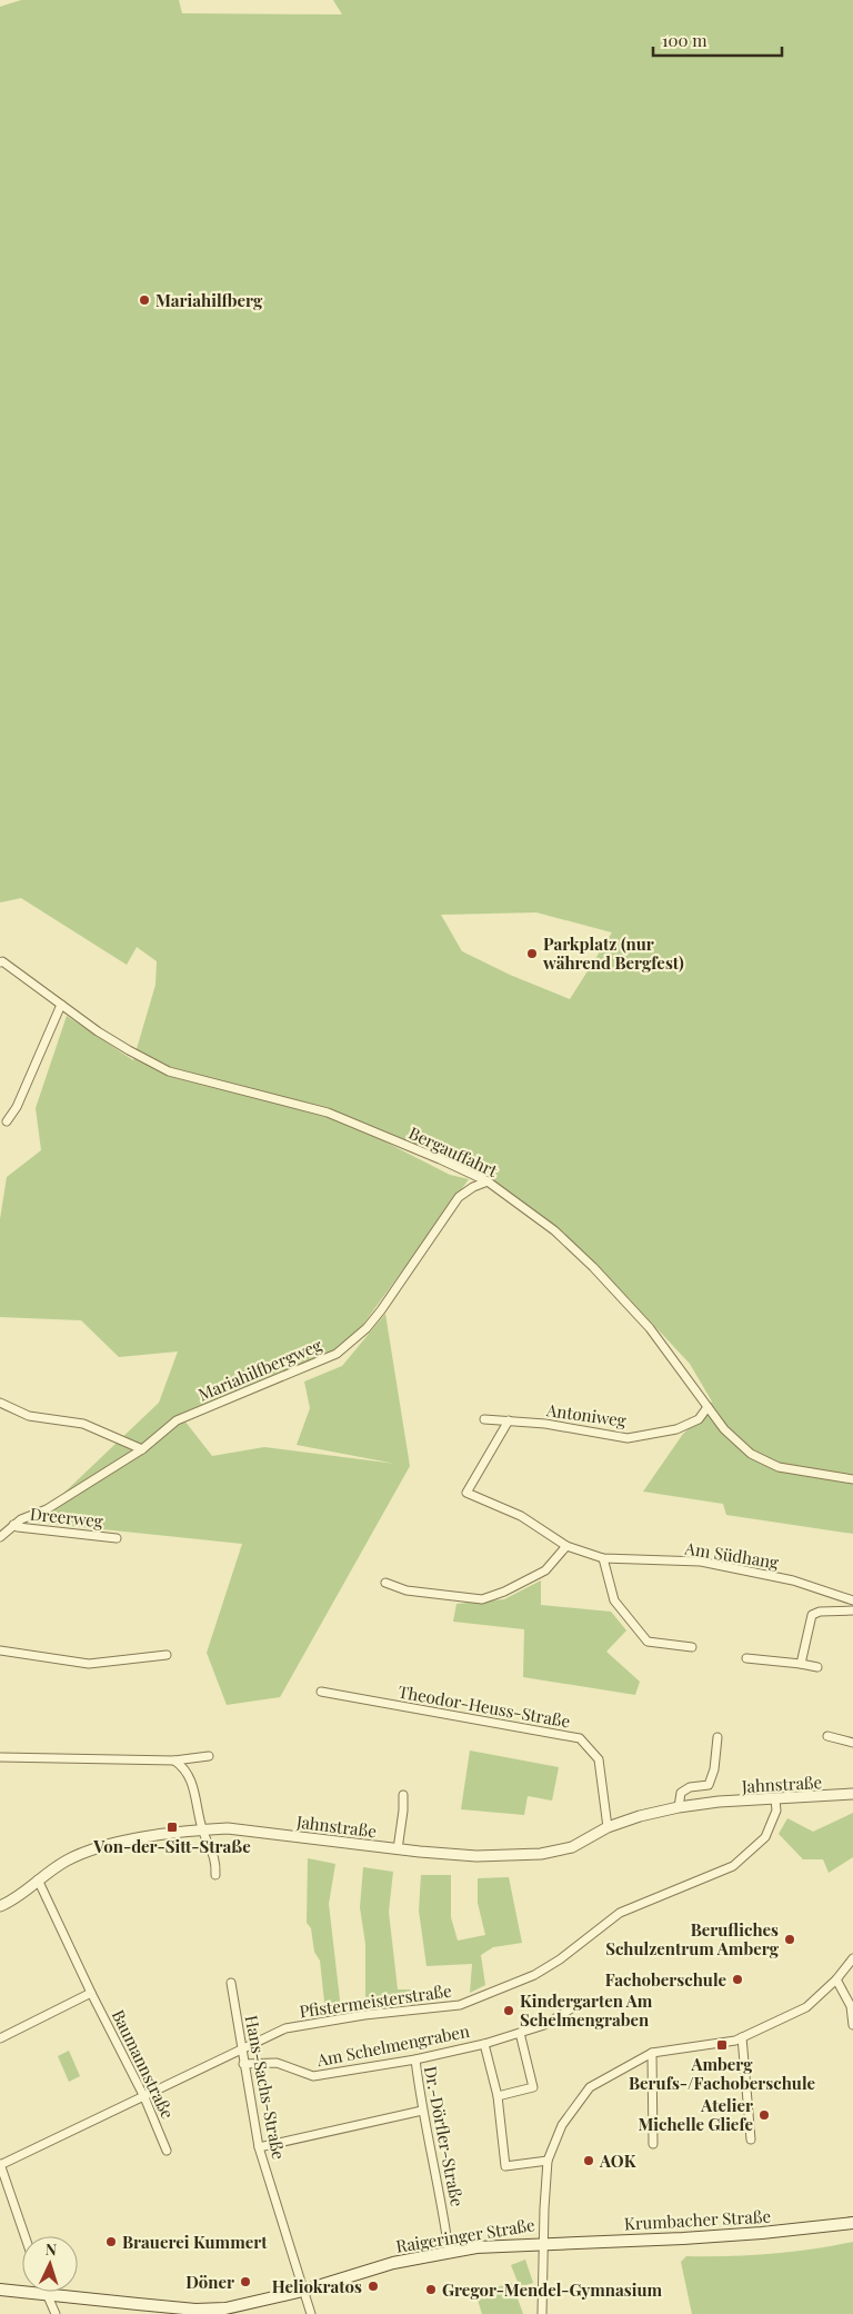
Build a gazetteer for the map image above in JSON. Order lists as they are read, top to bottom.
{
  "streets": {
    "main road": ["Krumbacher Straße", "Raigeringer Straße"],
    "street": [
      "Bergauffahrt",
      "Mariahilfbergweg",
      "Antoniweg",
      "Dreerweg",
      "Am Südhang",
      "Theodor-Heuss-Straße",
      "Jahnstraße",
      "Pfistermeisterstraße",
      "Am Schelmengraben",
      "Baumannstraße",
      "Hans-Sachs-Straße",
      "Dr.-Dörfler-Straße"
    ]
  },
  "crossings": [
    ["Bergauffahrt", "Mariahilfbergweg"],
    ["Bergauffahrt", "Antoniweg"],
    ["Mariahilfbergweg", "Dreerweg"],
    ["Antoniweg", "Am Südhang"],
    ["Theodor-Heuss-Straße", "Jahnstraße"],
    ["Jahnstraße", "Pfistermeisterstraße"],
    ["Jahnstraße", "Baumannstraße"],
    ["Pfistermeisterstraße", "Baumannstraße"],
    ["Pfistermeisterstraße", "Hans-Sachs-Straße"],
    ["Am Schelmengraben", "Hans-Sachs-Straße"],
    ["Am Schelmengraben", "Dr.-Dörfler-Straße"],
    ["Am Schelmengraben", "Raigeringer Straße"],
    ["Hans-Sachs-Straße", "Raigeringer Straße"],
    ["Dr.-Dörfler-Straße", "Raigeringer Straße"],
    ["Krumbacher Straße", "Raigeringer Straße"]
  ],
  "places": {
    "other": [
      "Mariahilfberg",
      "Parkplatz (nur während Bergfest)",
      "Berufliches Schulzentrum Amberg",
      "Fachoberschule",
      "Kindergarten Am Schelmengraben",
      "Atelier Michelle Gliefe",
      "AOK",
      "Brauerei Kummert",
      "Döner",
      "Heliokratos",
      "Gregor-Mendel-Gymnasium"
    ],
    "transit": ["Von-der-Sitt-Straße", "Amberg Berufs-/Fachoberschule"]
  },
  "scale_bar": "100 m",
  "north": "top"
}
